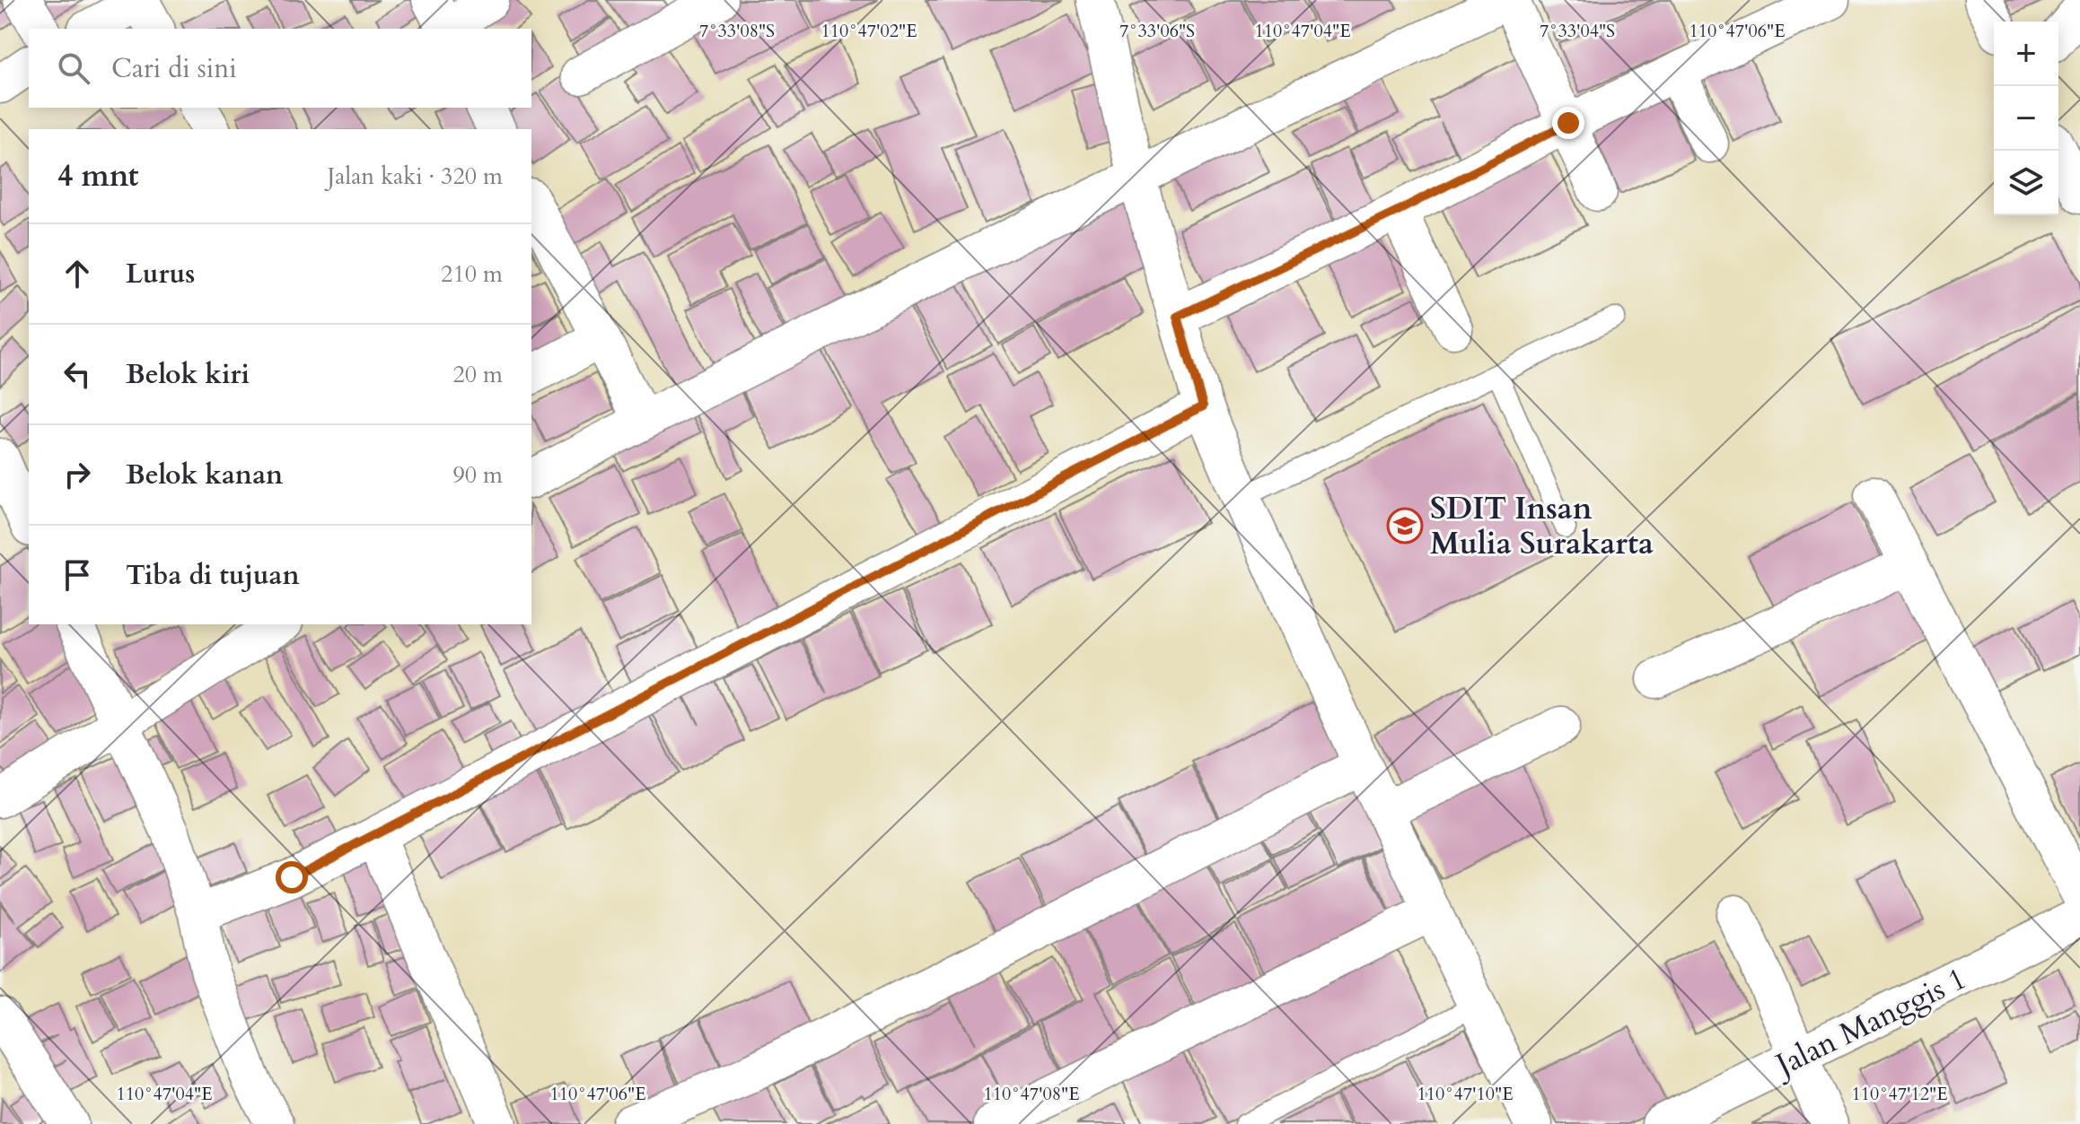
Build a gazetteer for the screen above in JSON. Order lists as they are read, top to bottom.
{
  "streets": {
    "street": ["Jalan Manggis 1"]
  },
  "places": {
    "school or university": ["SDIT Insan Mulia Surakarta"]
  },
  "page": {
    "map_buttons": ["+", "−"],
    "search": "Cari di sini",
    "heading": ["4 mnt", "Jalan kaki · 320 m"],
    "list": [
      ["Lurus", "210 m"],
      ["Belok kiri", "20 m"],
      ["Belok kanan", "90 m"],
      "Tiba di tujuan"
    ]
  },
  "coordinates": [
    "110°47'02\"E",
    "110°47'04\"E",
    "110°47'06\"E",
    "7°33'08\"S",
    "7°33'06\"S",
    "7°33'04\"S",
    "110°47'08\"E",
    "110°47'10\"E",
    "110°47'12\"E"
  ]
}
